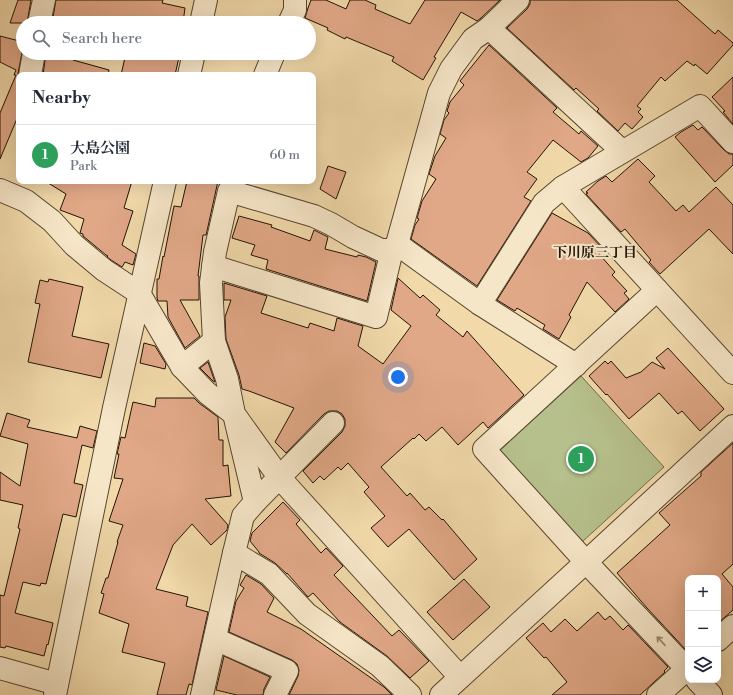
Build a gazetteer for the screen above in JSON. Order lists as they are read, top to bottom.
{
  "districts": ["下川原三丁目"],
  "page": {
    "search": "Search here",
    "heading": "Nearby",
    "list": [
      {
        "mark": "1",
        "name": "大島公園",
        "note": "Park",
        "value": "60 m"
      }
    ],
    "pins": "1",
    "map_buttons": ["+", "−"]
  }
}
